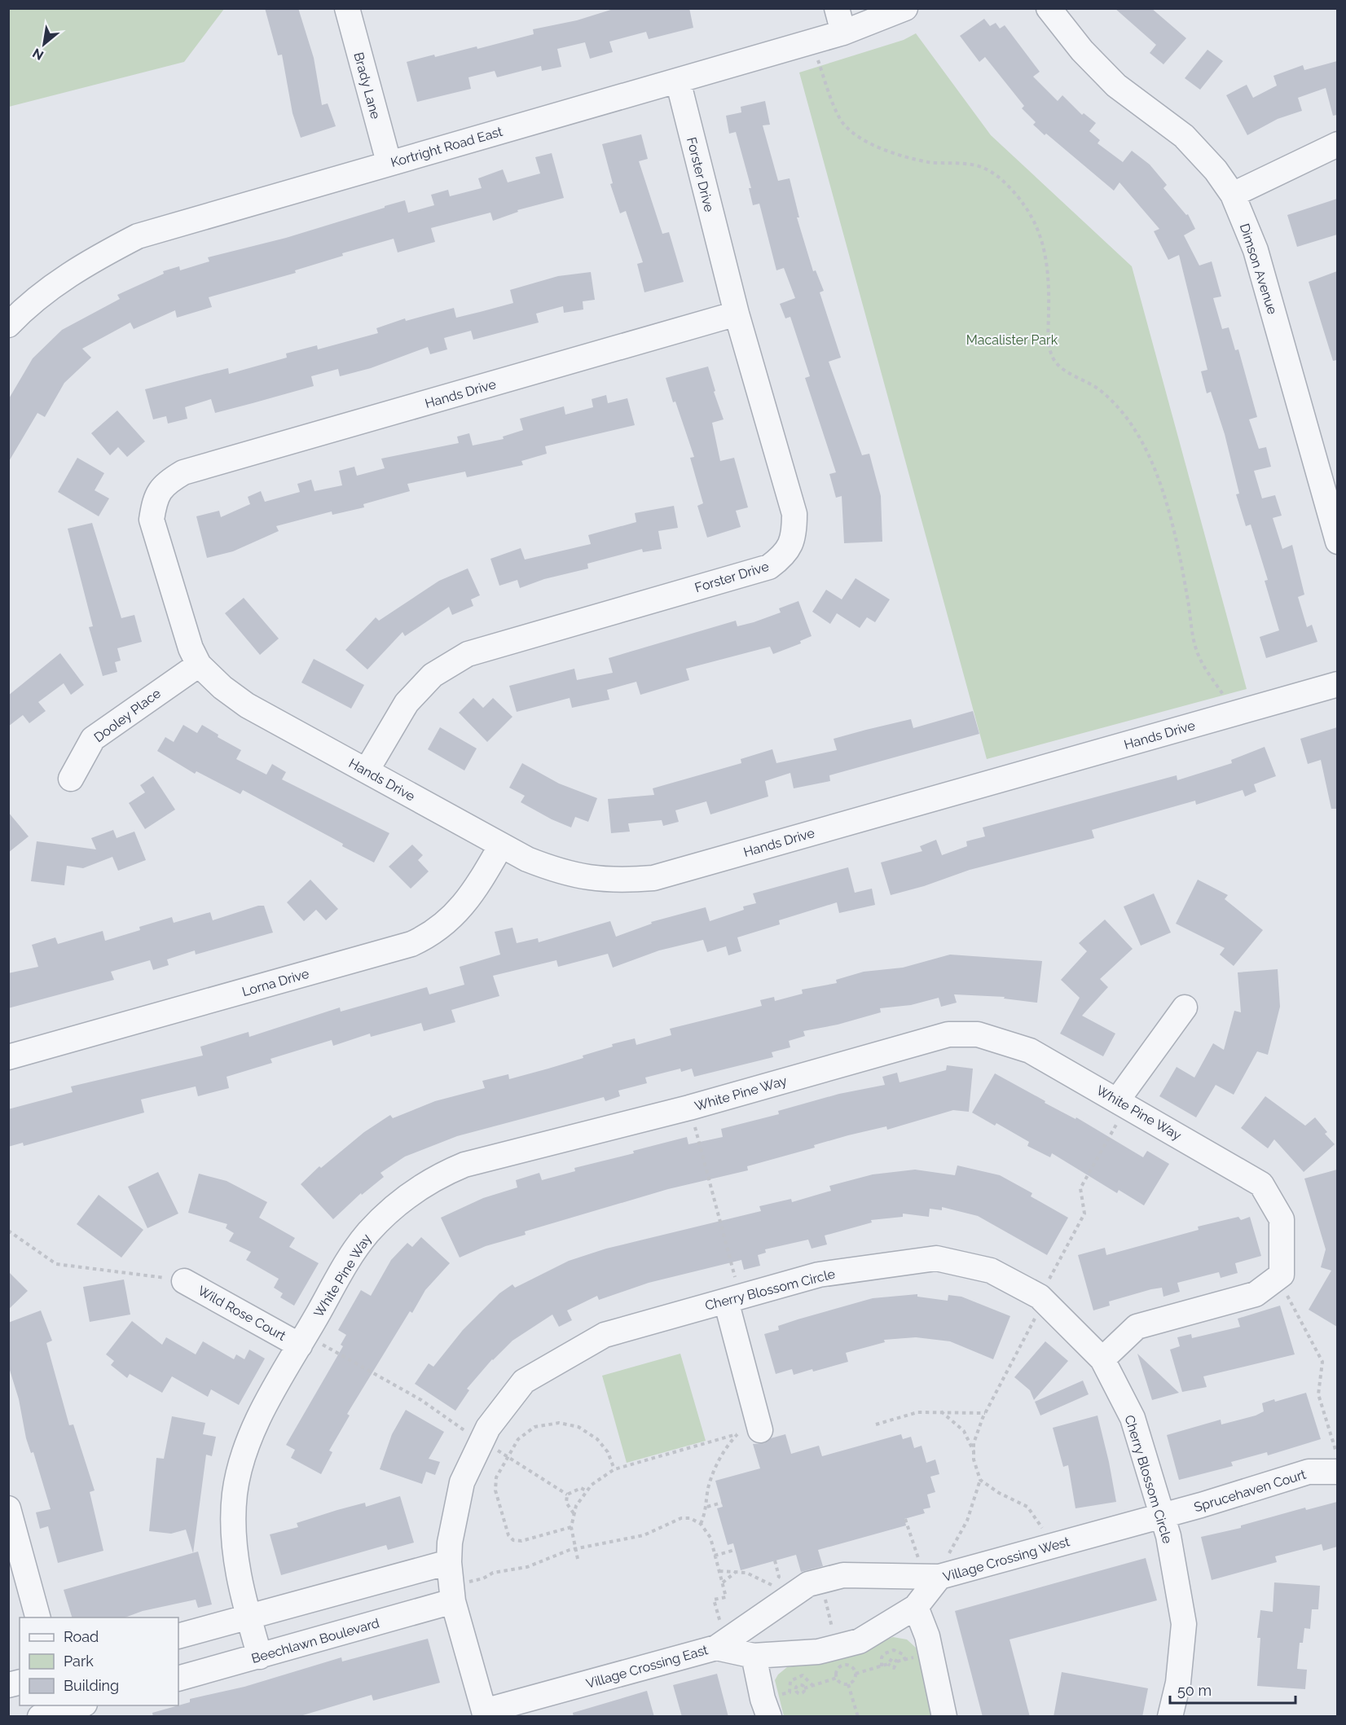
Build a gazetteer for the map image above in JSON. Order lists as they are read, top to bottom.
{
  "streets": {
    "street": [
      "Brady Lane",
      "Kortright Road East",
      "Forster Drive",
      "Dimson Avenue",
      "Hands Drive",
      "Dooley Place",
      "Lorna Drive",
      "White Pine Way",
      "Cherry Blossom Circle",
      "Wild Rose Court",
      "Sprucehaven Court",
      "Village Crossing West",
      "Beechlawn Boulevard",
      "Village Crossing East"
    ]
  },
  "crossings": [
    ["Brady Lane", "Kortright Road East"],
    ["Kortright Road East", "Forster Drive"],
    ["Forster Drive", "Hands Drive"],
    ["Hands Drive", "Dooley Place"],
    ["Hands Drive", "Lorna Drive"],
    ["White Pine Way", "Wild Rose Court"],
    ["White Pine Way", "Beechlawn Boulevard"],
    ["Cherry Blossom Circle", "Sprucehaven Court"],
    ["Cherry Blossom Circle", "Village Crossing West"],
    ["Cherry Blossom Circle", "Beechlawn Boulevard"],
    ["Cherry Blossom Circle", "Village Crossing East"],
    ["Sprucehaven Court", "Village Crossing West"],
    ["Village Crossing West", "Village Crossing East"]
  ],
  "parks": ["Macalister Park"],
  "legend": ["Road", "Park", "Building"],
  "scale_bar": "50 m",
  "north": "bottom left"
}
